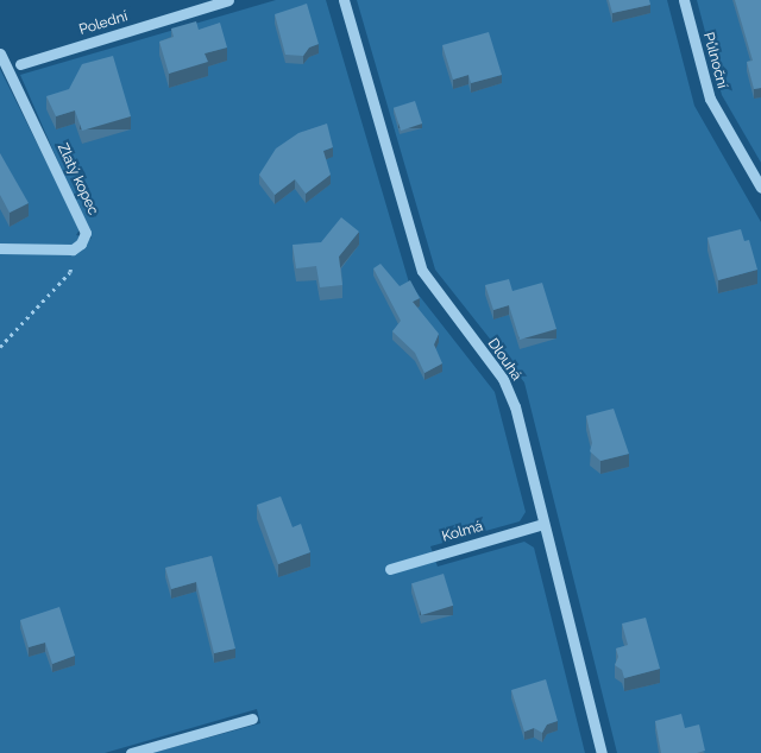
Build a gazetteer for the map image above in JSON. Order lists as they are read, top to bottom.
{
  "streets": {
    "street": [
      "Polední",
      "Půlnoční",
      "Zlatý kopec",
      "Dlouhá",
      "Kolmá"
    ]
  },
  "crossings": [
    ["Dlouhá", "Kolmá"]
  ]
}
